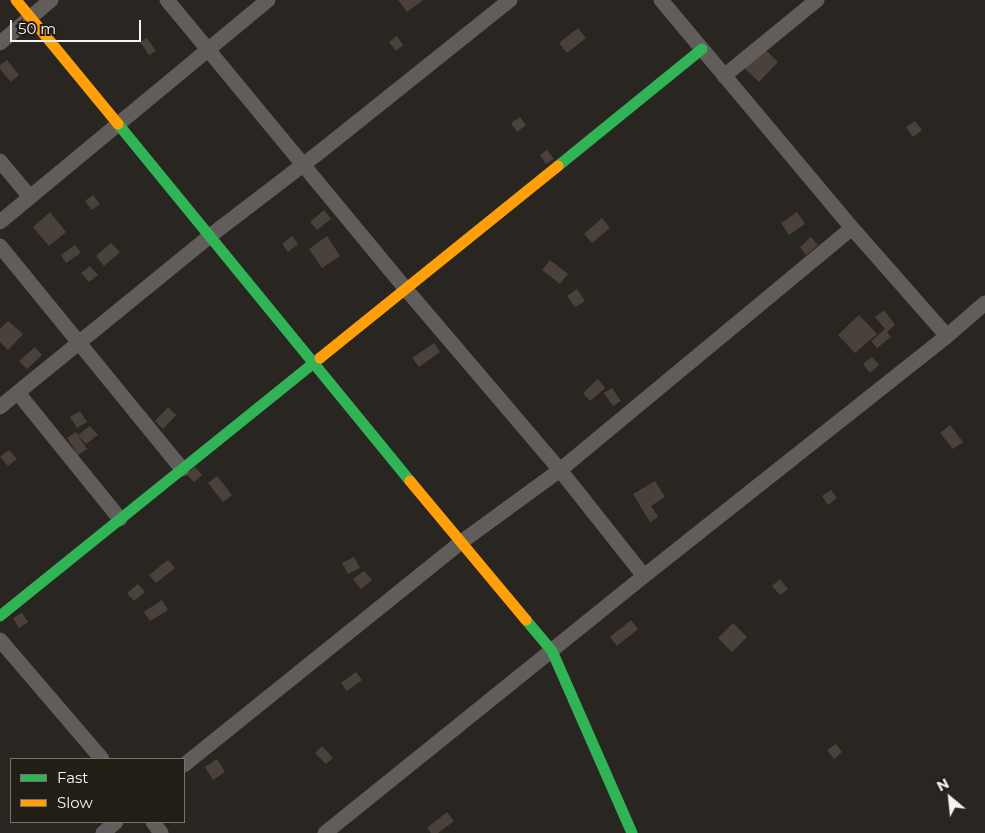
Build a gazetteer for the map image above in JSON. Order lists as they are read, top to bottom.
{
  "legend": ["Fast", "Slow"],
  "scale_bar": "50 m",
  "north": "top left"
}
